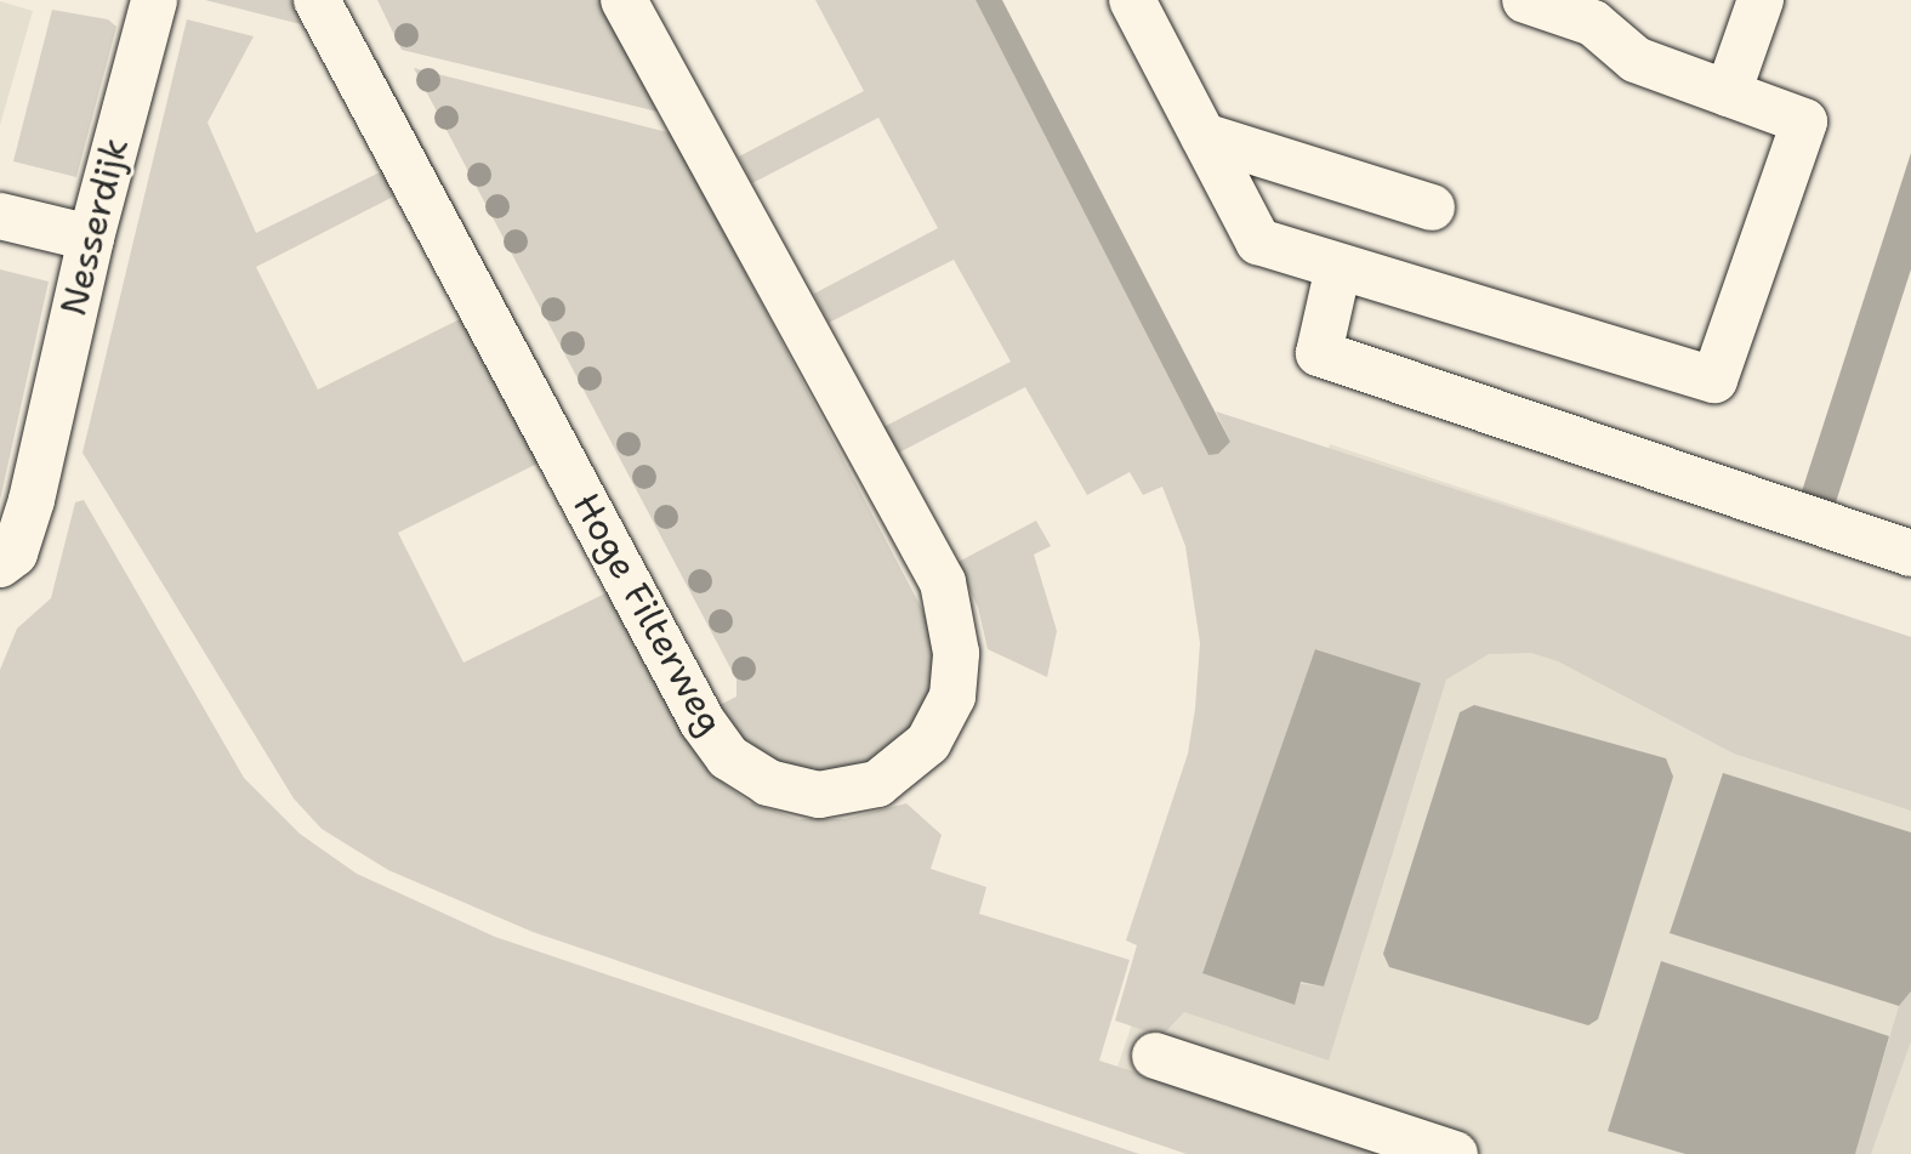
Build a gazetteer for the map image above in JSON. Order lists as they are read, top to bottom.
{
  "streets": {
    "street": ["Nesserdijk", "Hoge Filterweg"]
  }
}
